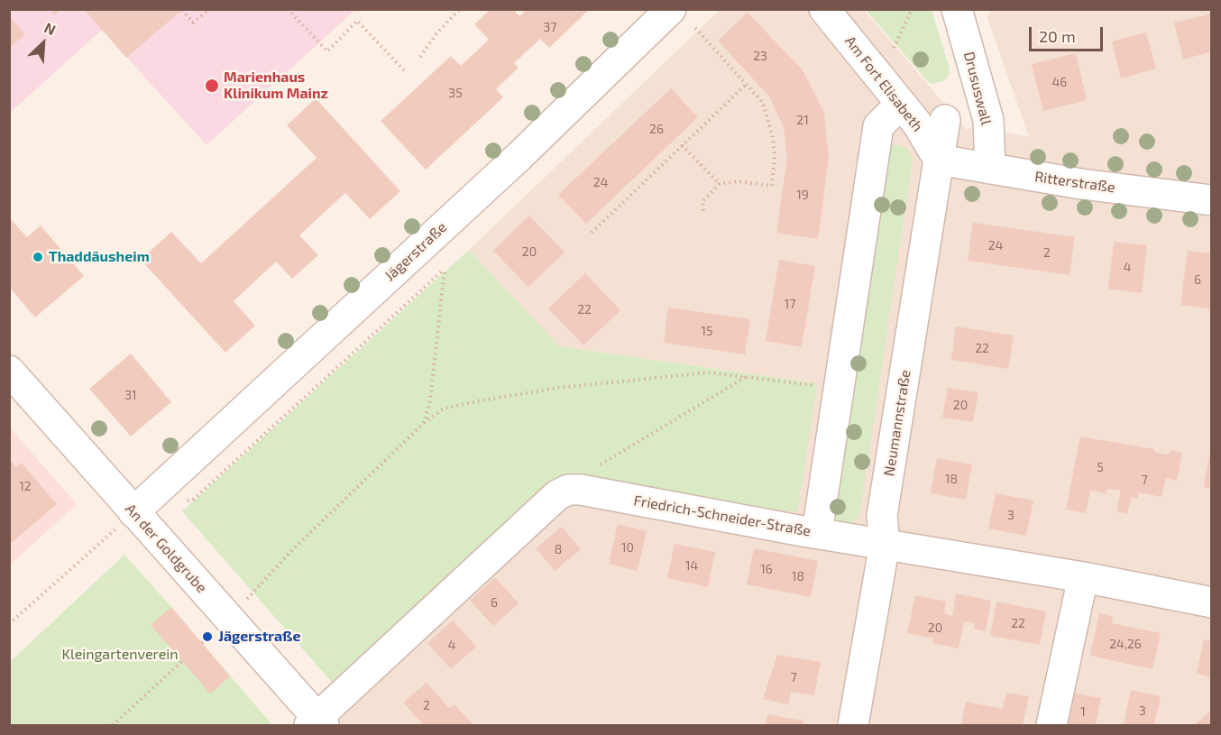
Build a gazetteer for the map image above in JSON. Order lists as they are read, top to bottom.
{
  "streets": {
    "street": [
      "Am Fort Elisabeth",
      "Drususwall",
      "Ritterstraße",
      "Jägerstraße",
      "Neumannstraße",
      "Friedrich-Schneider-Straße",
      "An der Goldgrube"
    ]
  },
  "crossings": [
    ["Am Fort Elisabeth", "Ritterstraße"],
    ["Am Fort Elisabeth", "Neumannstraße"],
    ["Drususwall", "Ritterstraße"],
    ["Ritterstraße", "Neumannstraße"],
    ["Jägerstraße", "An der Goldgrube"],
    ["Neumannstraße", "Friedrich-Schneider-Straße"]
  ],
  "parks": ["Kleingartenverein"],
  "places": ["Marienhaus Klinikum Mainz", "Thaddäusheim", "Jägerstraße"],
  "house_numbers": [
    "37",
    "23",
    "46",
    "35",
    "21",
    "26",
    "24",
    "19",
    "24",
    "20",
    "2",
    "4",
    "6",
    "17",
    "22",
    "15",
    "22",
    "31",
    "20",
    "5",
    "18",
    "7",
    "12",
    "3",
    "10",
    "8",
    "14",
    "16",
    "18",
    "6",
    "22",
    "20",
    "24,26",
    "4",
    "7",
    "2",
    "3",
    "1"
  ],
  "scale_bar": "20 m",
  "north": "top right"
}
